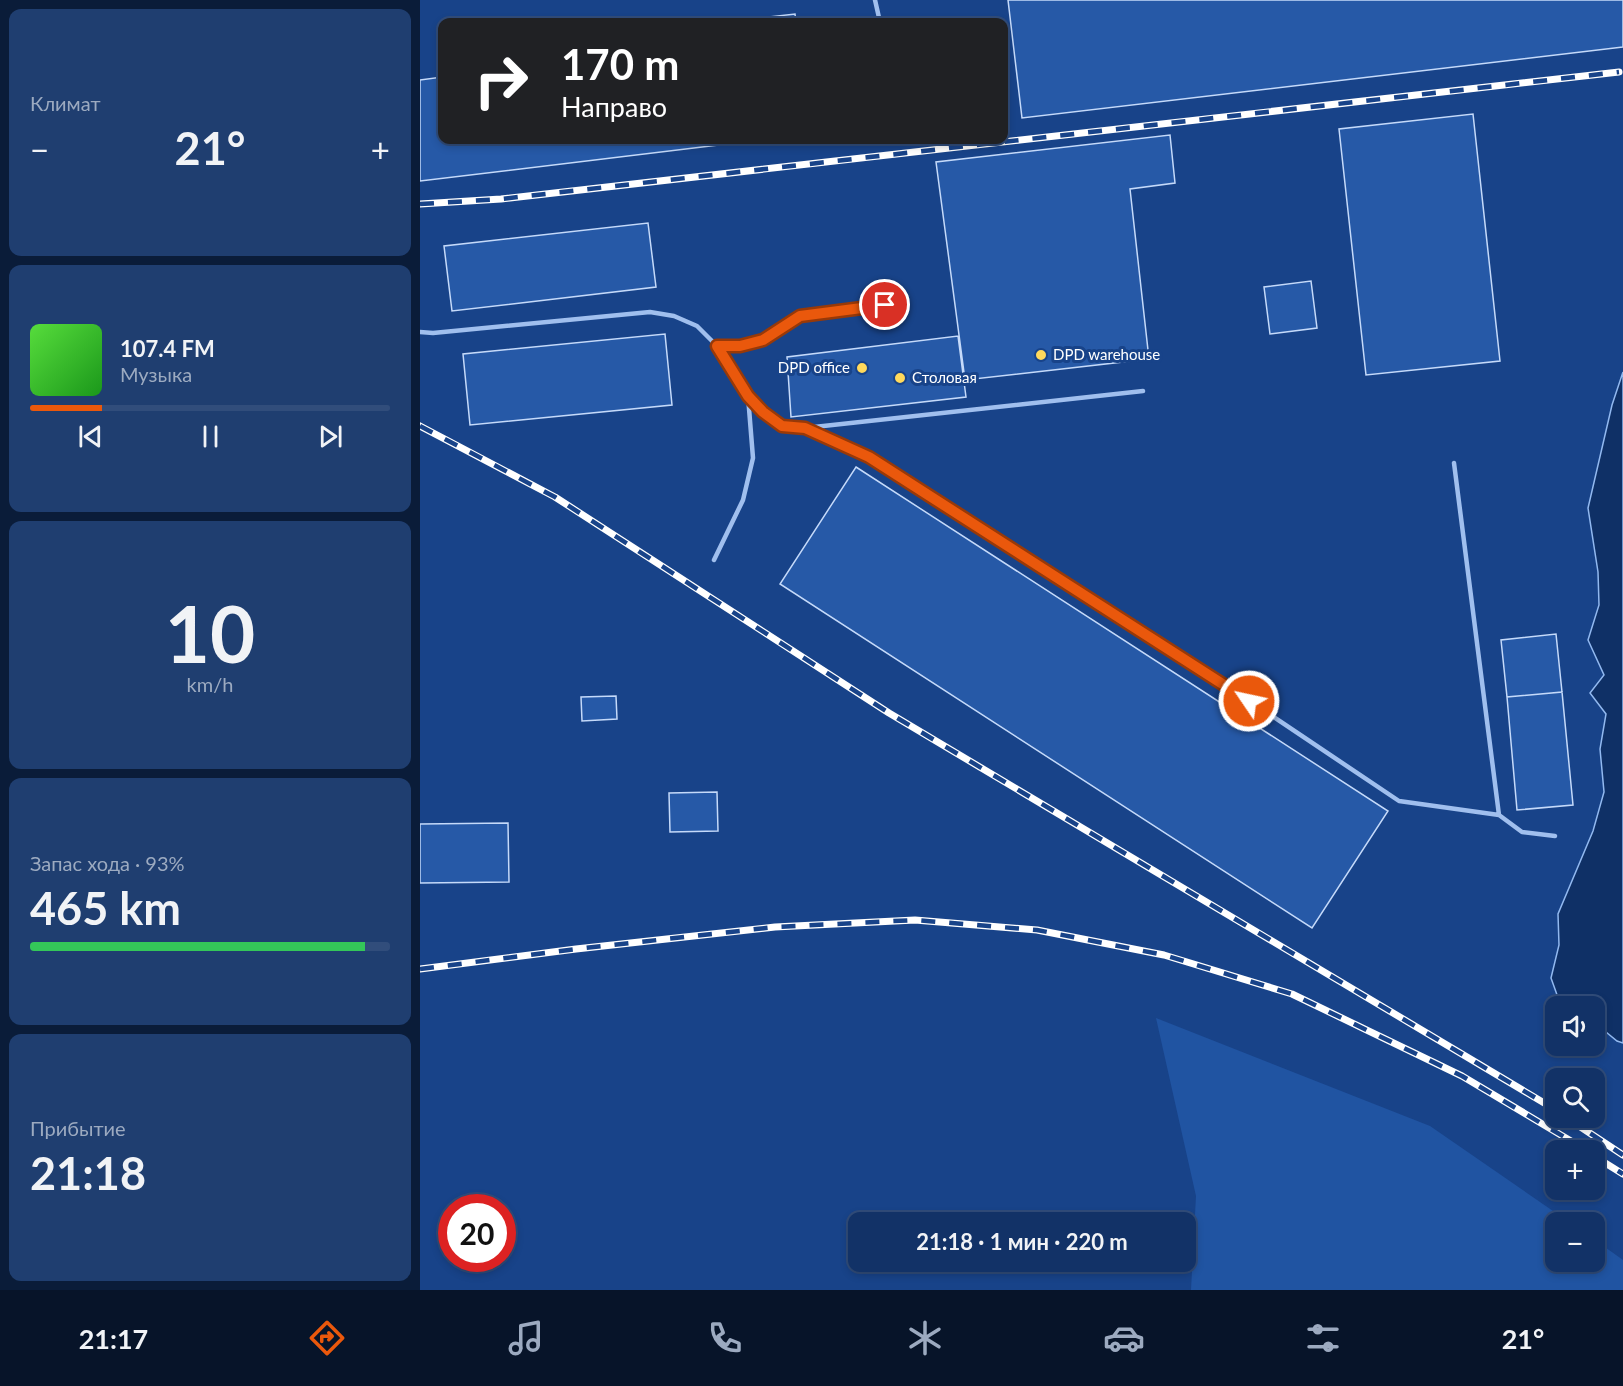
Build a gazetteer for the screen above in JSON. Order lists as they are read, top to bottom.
{
  "places": ["DPD warehouse", "DPD office", "Столовая"],
  "page": {
    "tile": [
      "Климат",
      ["10", "km/h"],
      ["Запас хода · 93%", "465 km"],
      ["Прибытие", "21:18"]
    ],
    "turn": ["170 m", "Направо"],
    "heat": ["−", "21°", "+"],
    "song": ["107.4 FM", "Музыка"],
    "map_buttons": ["+", "−"],
    "limit": "20",
    "trip": "21:18 · 1 мин · 220 m",
    "tabs": ["21:17", "21°"]
  }
}
